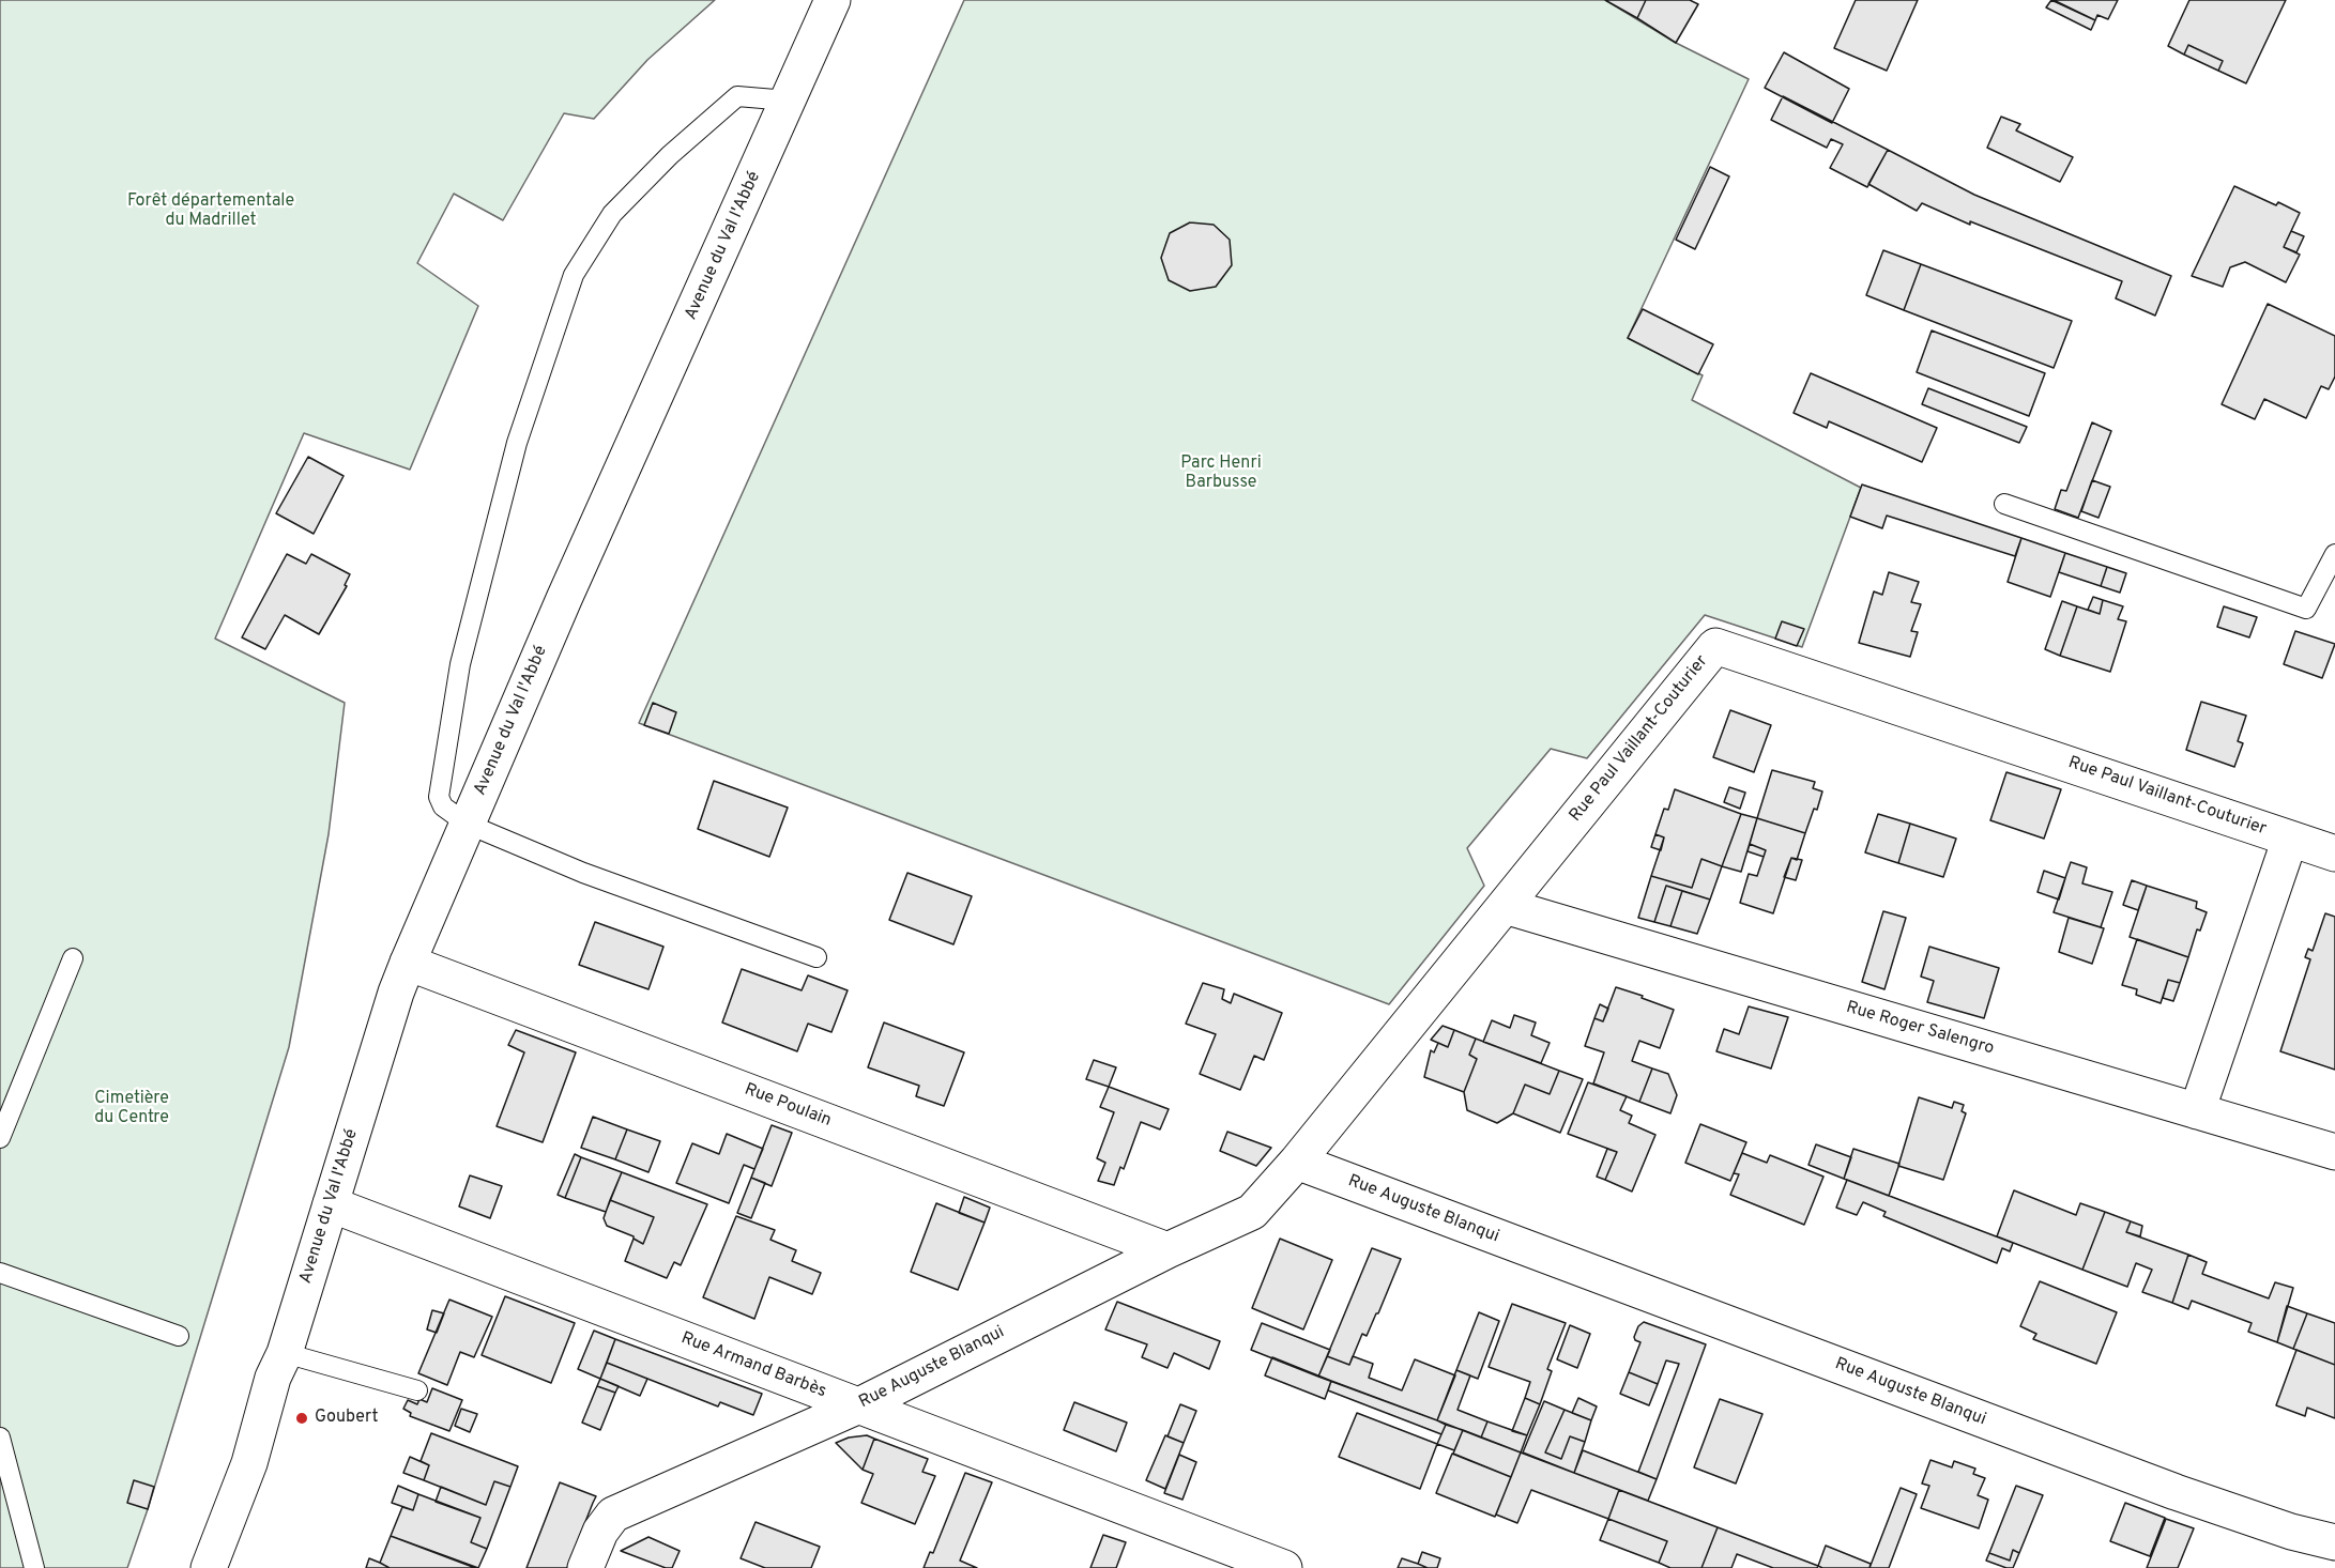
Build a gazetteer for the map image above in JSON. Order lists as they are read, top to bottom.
{
  "streets": {
    "street": [
      "Avenue du Val l'Abbé",
      "Rue Paul Vaillant-Couturier",
      "Rue Roger Salengro",
      "Rue Poulain",
      "Rue Auguste Blanqui",
      "Rue Armand Barbès"
    ]
  },
  "crossings": [
    ["Avenue du Val l'Abbé", "Rue Poulain"],
    ["Avenue du Val l'Abbé", "Rue Armand Barbès"],
    ["Rue Paul Vaillant-Couturier", "Rue Roger Salengro"],
    ["Rue Paul Vaillant-Couturier", "Rue Auguste Blanqui"],
    ["Rue Poulain", "Rue Auguste Blanqui"],
    ["Rue Auguste Blanqui", "Rue Armand Barbès"]
  ],
  "parks": ["Forêt départementale du Madrillet", "Parc Henri Barbusse", "Cimetière du Centre"],
  "places": ["Goubert"]
}
